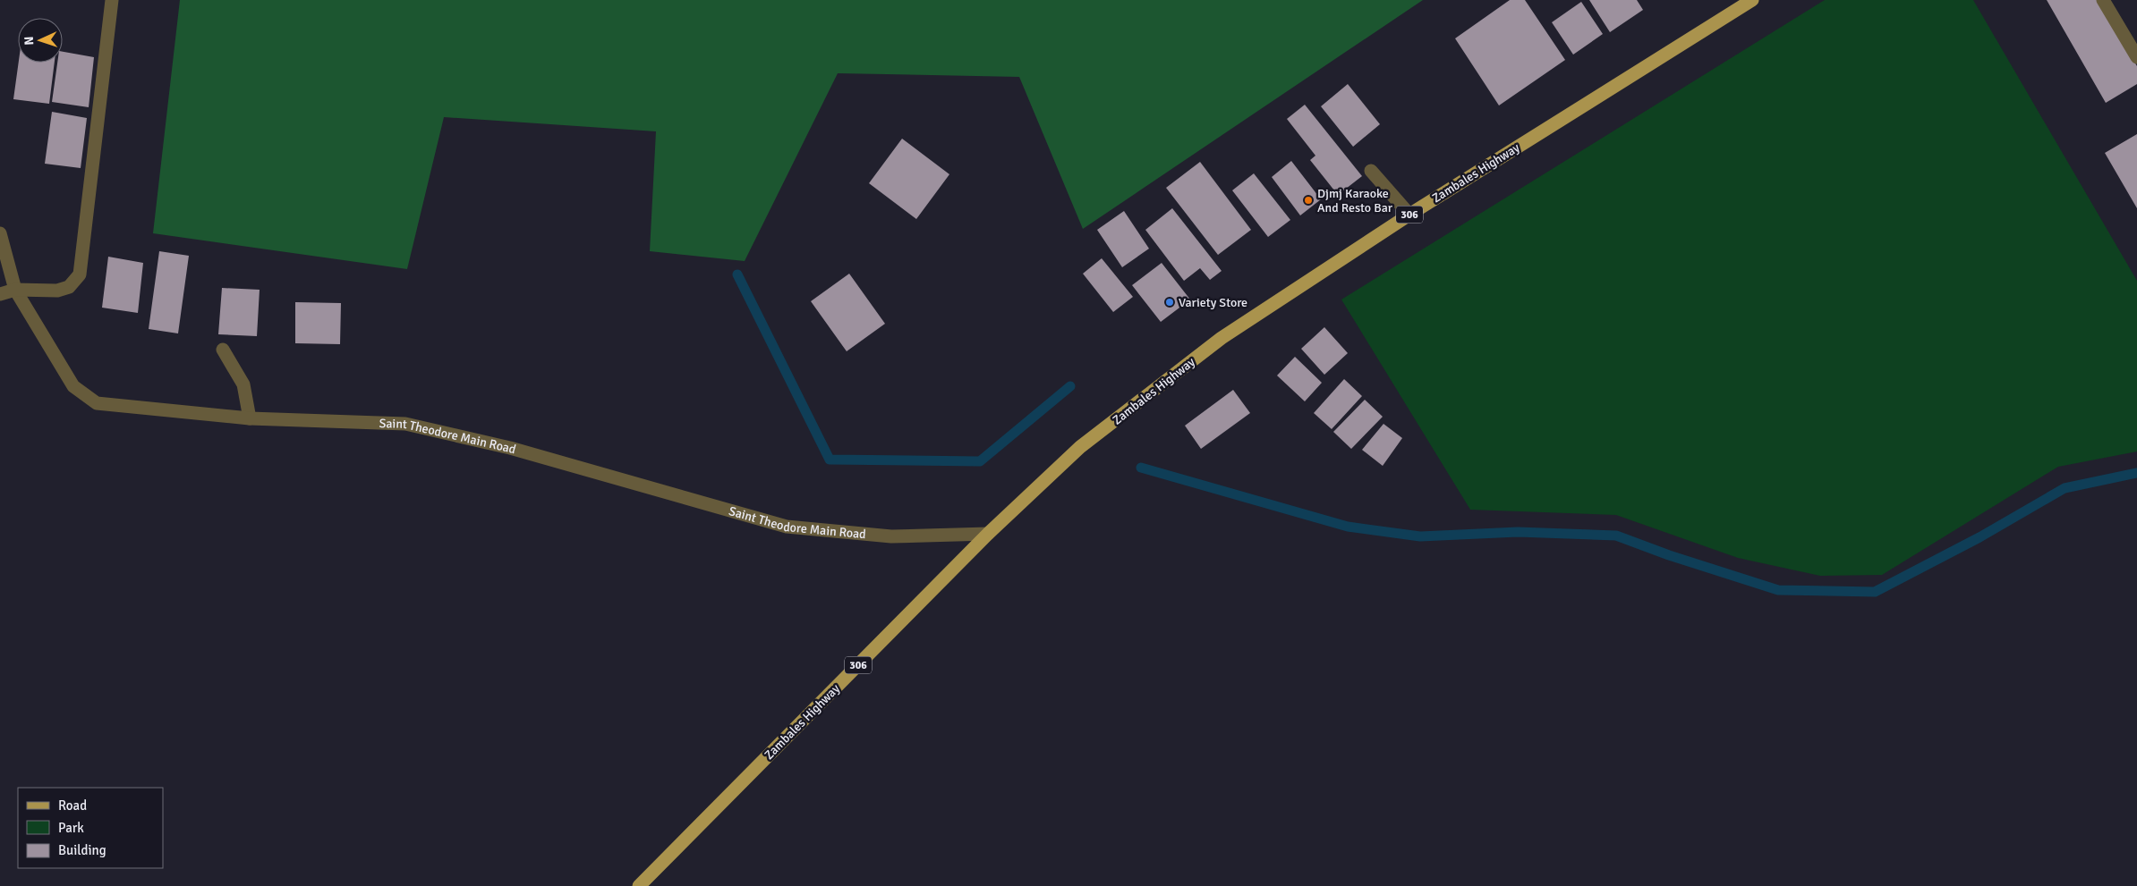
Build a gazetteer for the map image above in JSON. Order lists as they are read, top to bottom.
{
  "streets": {
    "main road": ["Zambales Highway", "306"],
    "street": ["Saint Theodore Main Road"]
  },
  "crossings": [
    ["Zambales Highway", "Saint Theodore Main Road"]
  ],
  "places": ["Djmj Karaoke And Resto Bar", "Variety Store"],
  "legend": ["Road", "Park", "Building"],
  "north": "left"
}
